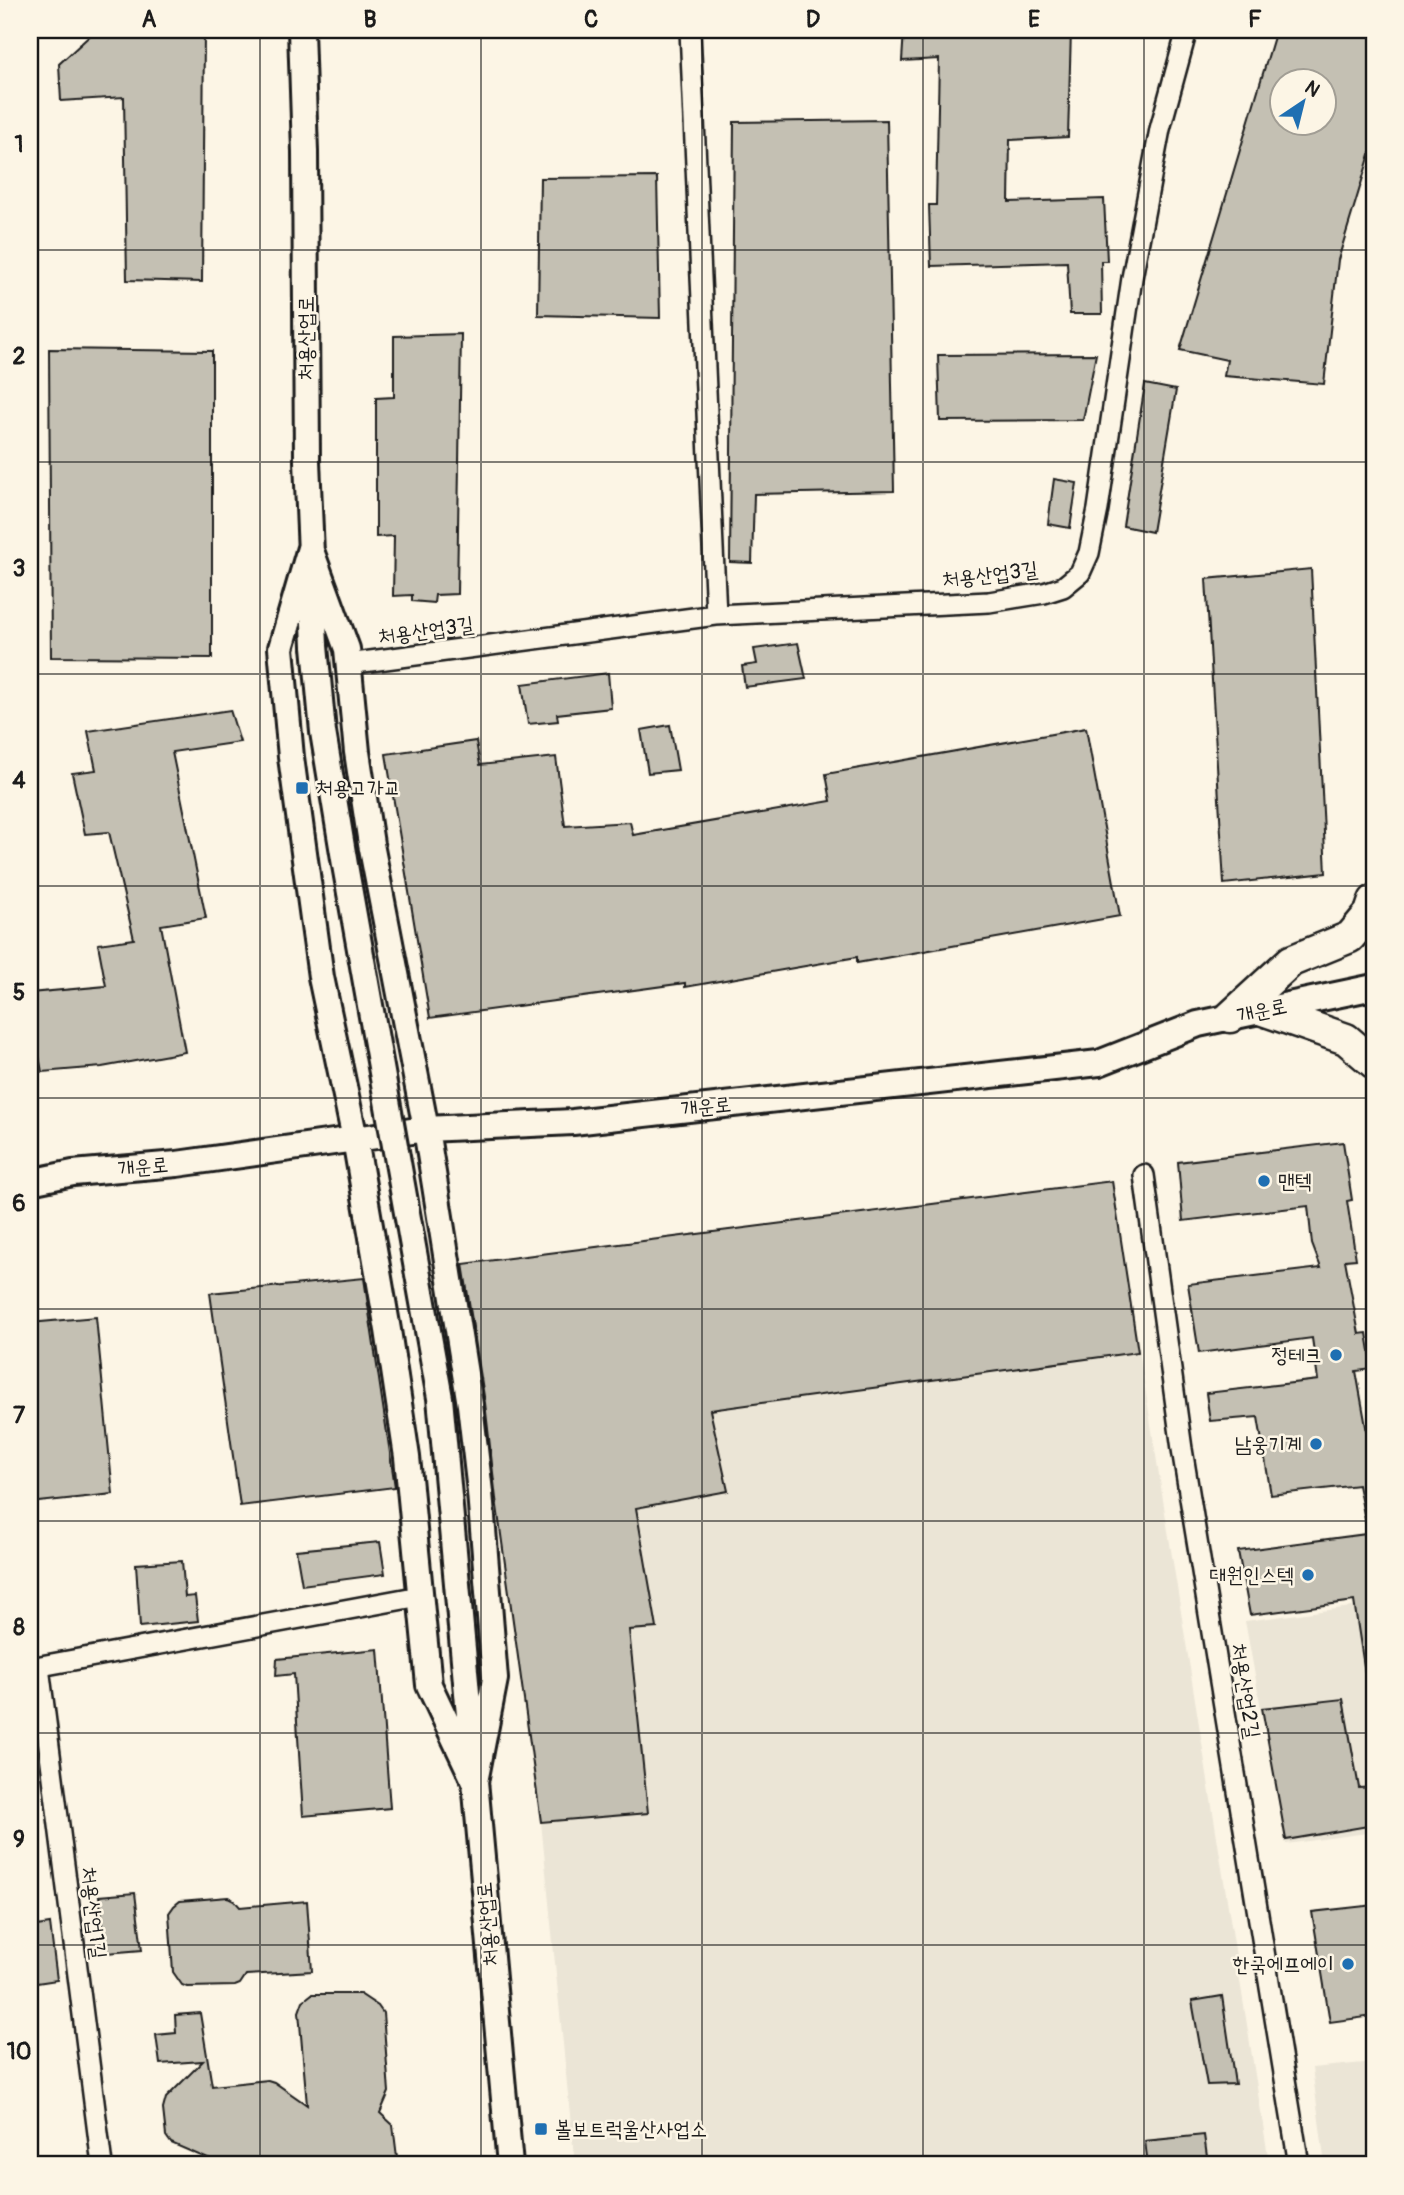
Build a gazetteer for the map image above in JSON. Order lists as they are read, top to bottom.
{
  "streets": {
    "main road": ["처용산업로", "개운로"],
    "street": ["처용산업3길", "처용산업2길", "처용산업1길"]
  },
  "places": {
    "transit": ["처용고가교", "볼보트럭울산사업소"],
    "other": [
      "맨텍",
      "정테크",
      "남웅기계",
      "대원인스텍",
      "한국에프에이"
    ]
  },
  "north": "top right",
  "grid": {
    "columns": [
      "A",
      "B",
      "C",
      "D",
      "E",
      "F"
    ],
    "rows": [
      "1",
      "2",
      "3",
      "4",
      "5",
      "6",
      "7",
      "8",
      "9",
      "10"
    ]
  }
}
